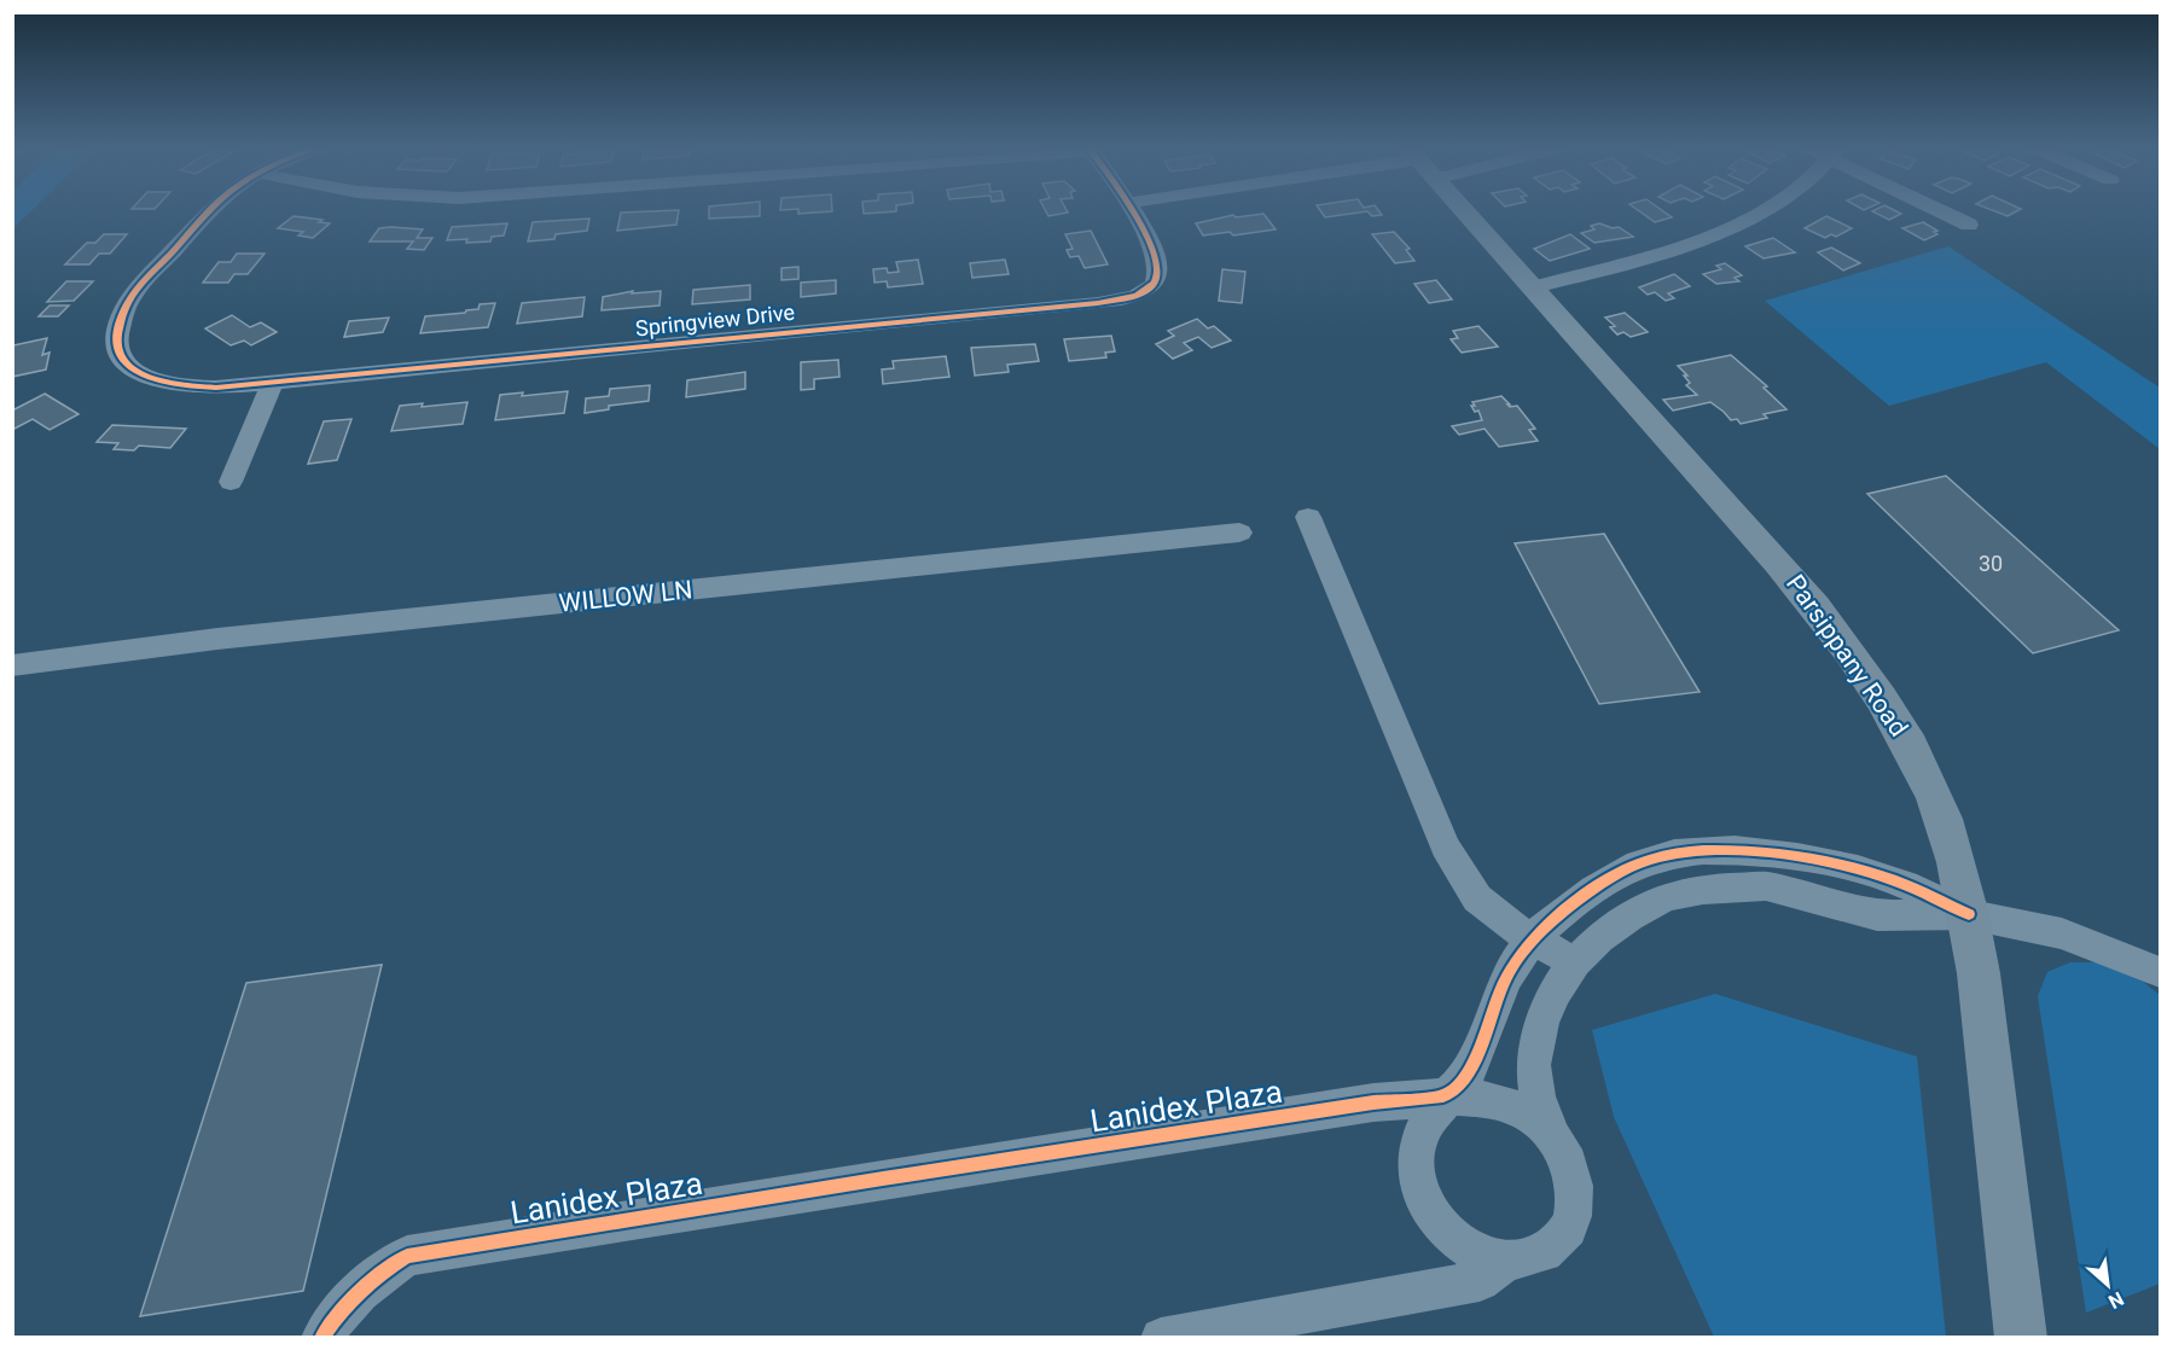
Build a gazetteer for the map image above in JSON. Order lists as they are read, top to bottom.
{
  "streets": {
    "main road": ["Parsippany Road"],
    "street": ["Springview Drive", "WILLOW LN", "Lanidex Plaza"]
  },
  "crossings": [
    ["Parsippany Road", "Lanidex Plaza"]
  ],
  "house_numbers": ["30"],
  "north": "bottom right"
}
